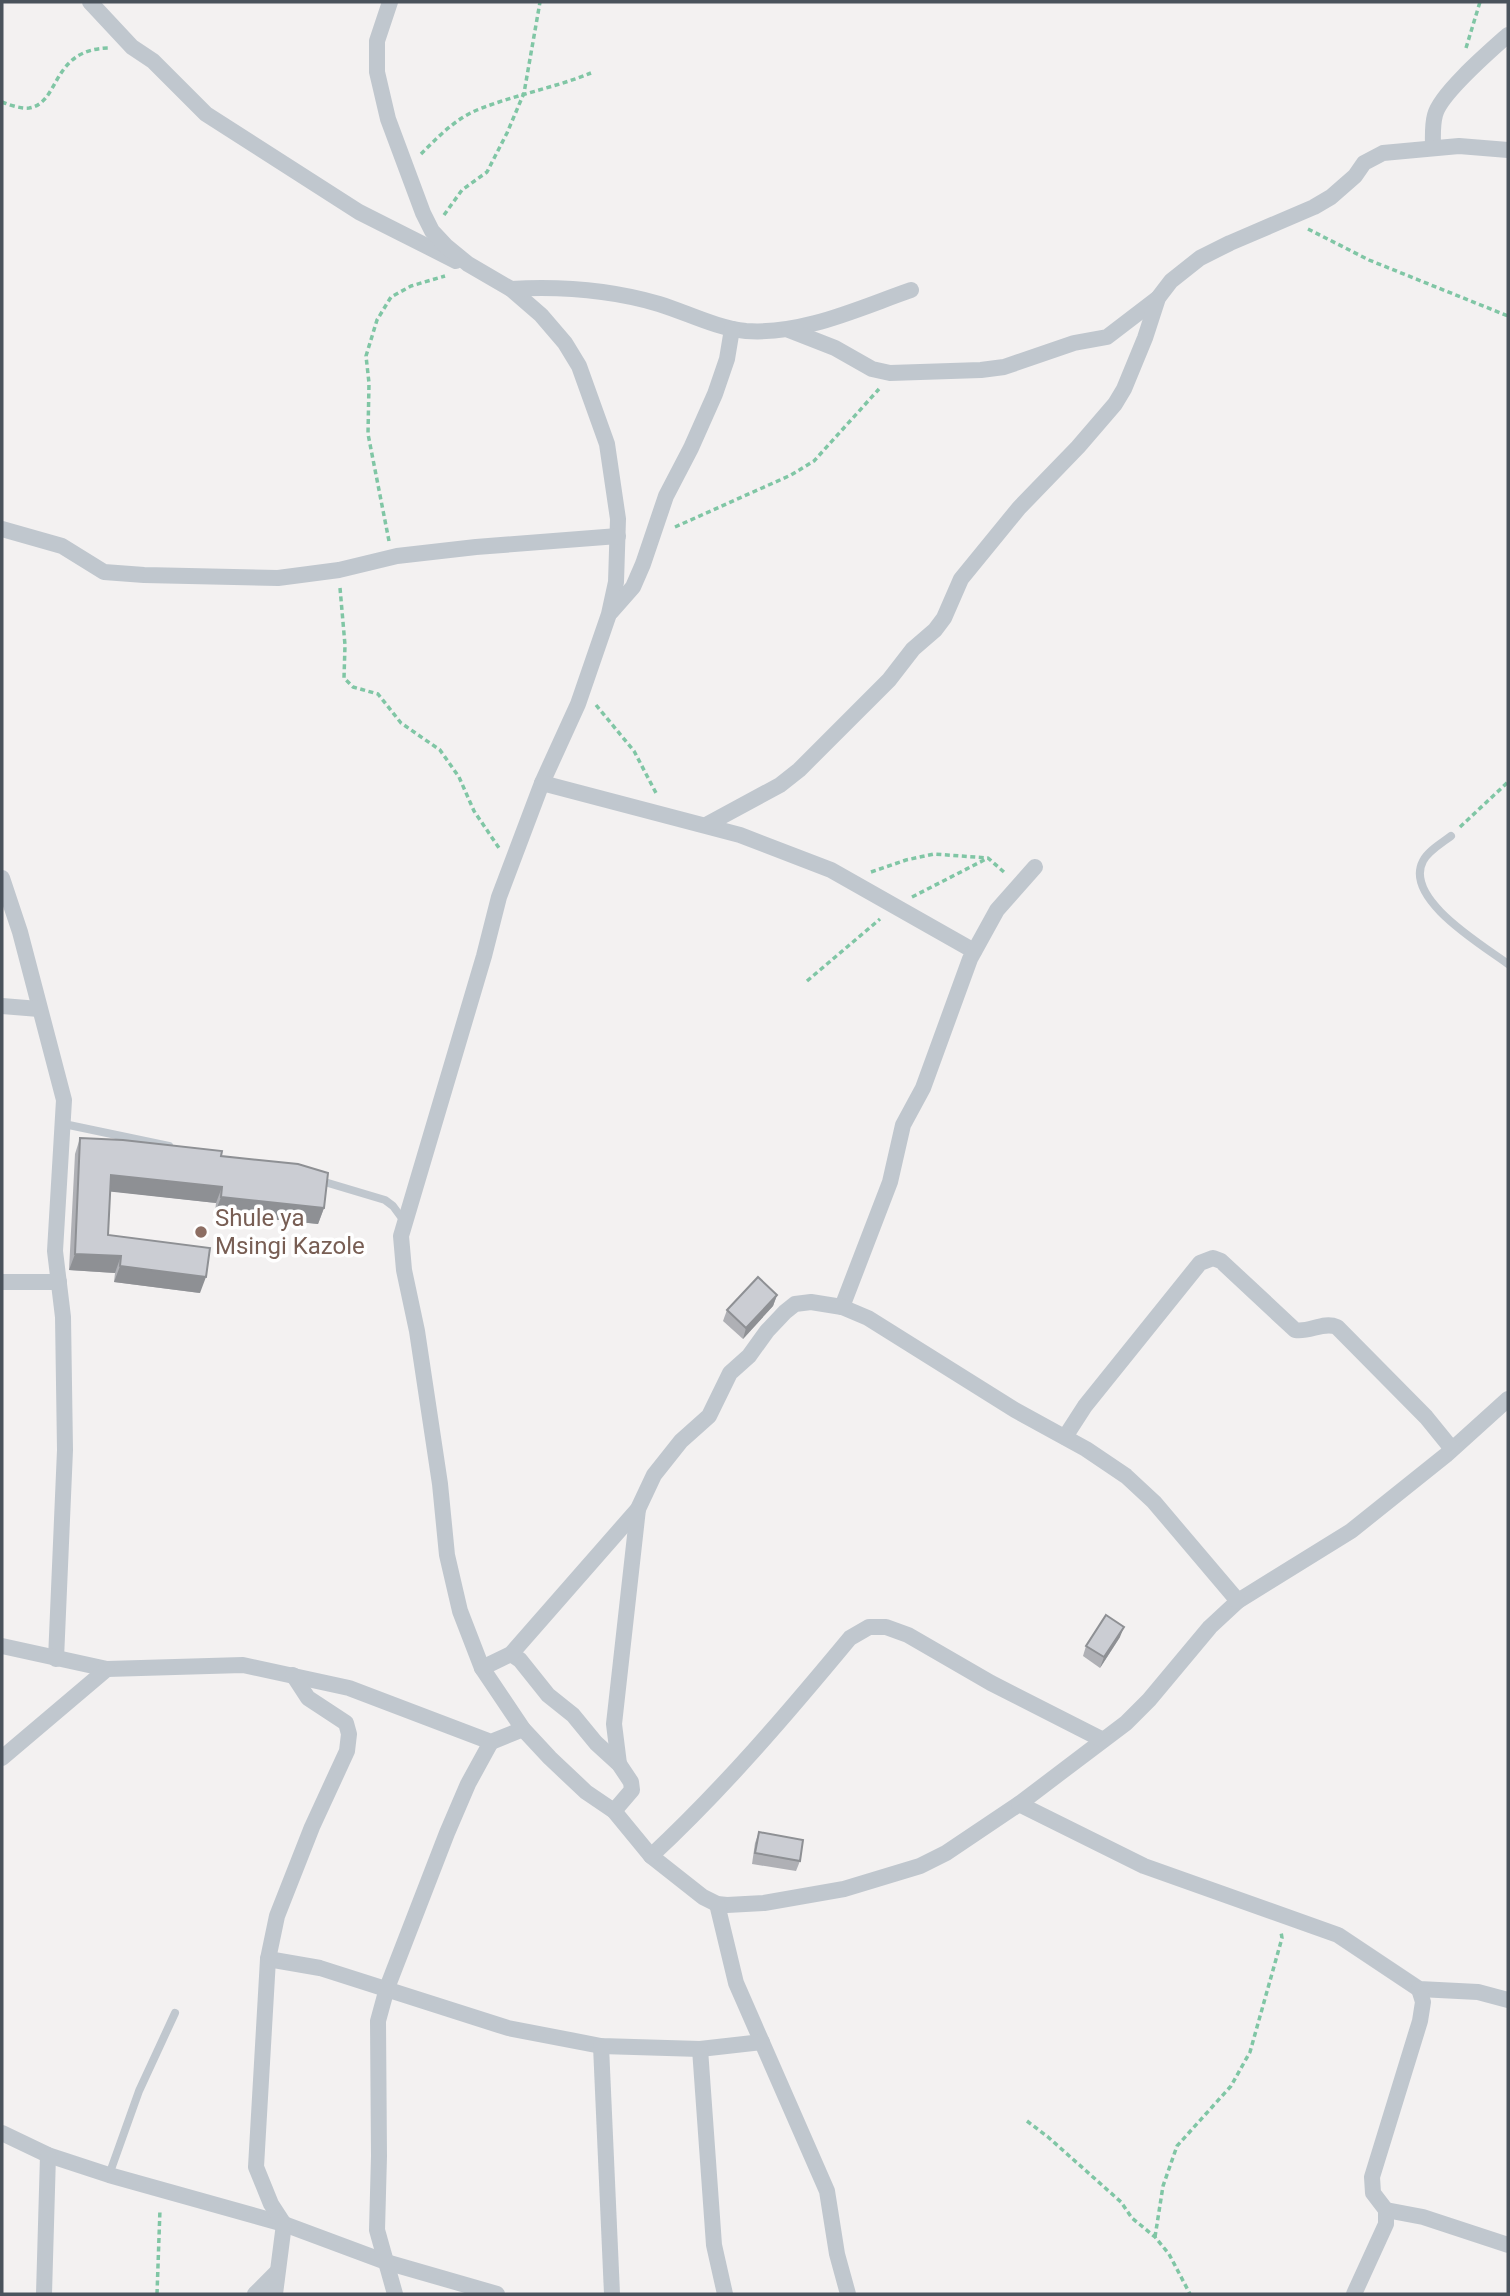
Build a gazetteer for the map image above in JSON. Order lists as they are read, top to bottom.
{
  "places": ["Shule ya Msingi Kazole"]
}
